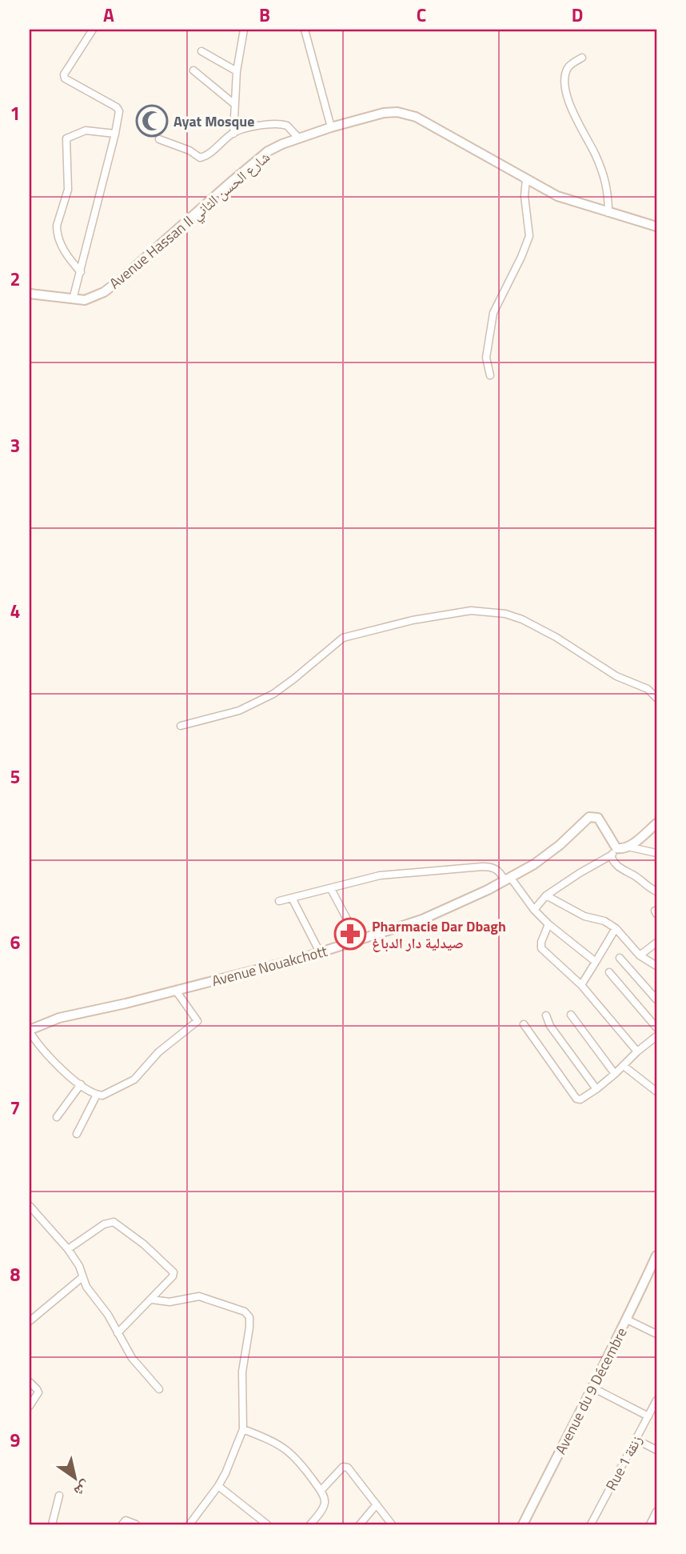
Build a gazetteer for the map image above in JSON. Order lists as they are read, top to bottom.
{
  "streets": {
    "street": [
      "Avenue Hassan II شارع الحسن الثاني",
      "Avenue Nouakchott",
      "Avenue du 9 Décembre",
      "Rue 1 زنقة"
    ]
  },
  "places": {
    "mosque": ["Ayat Mosque"],
    "pharmacy": ["Pharmacie Dar Dbagh صيدلية دار الدباغ"]
  },
  "north": "bottom right",
  "grid": {
    "columns": [
      "A",
      "B",
      "C",
      "D"
    ],
    "rows": [
      "1",
      "2",
      "3",
      "4",
      "5",
      "6",
      "7",
      "8",
      "9"
    ]
  }
}
